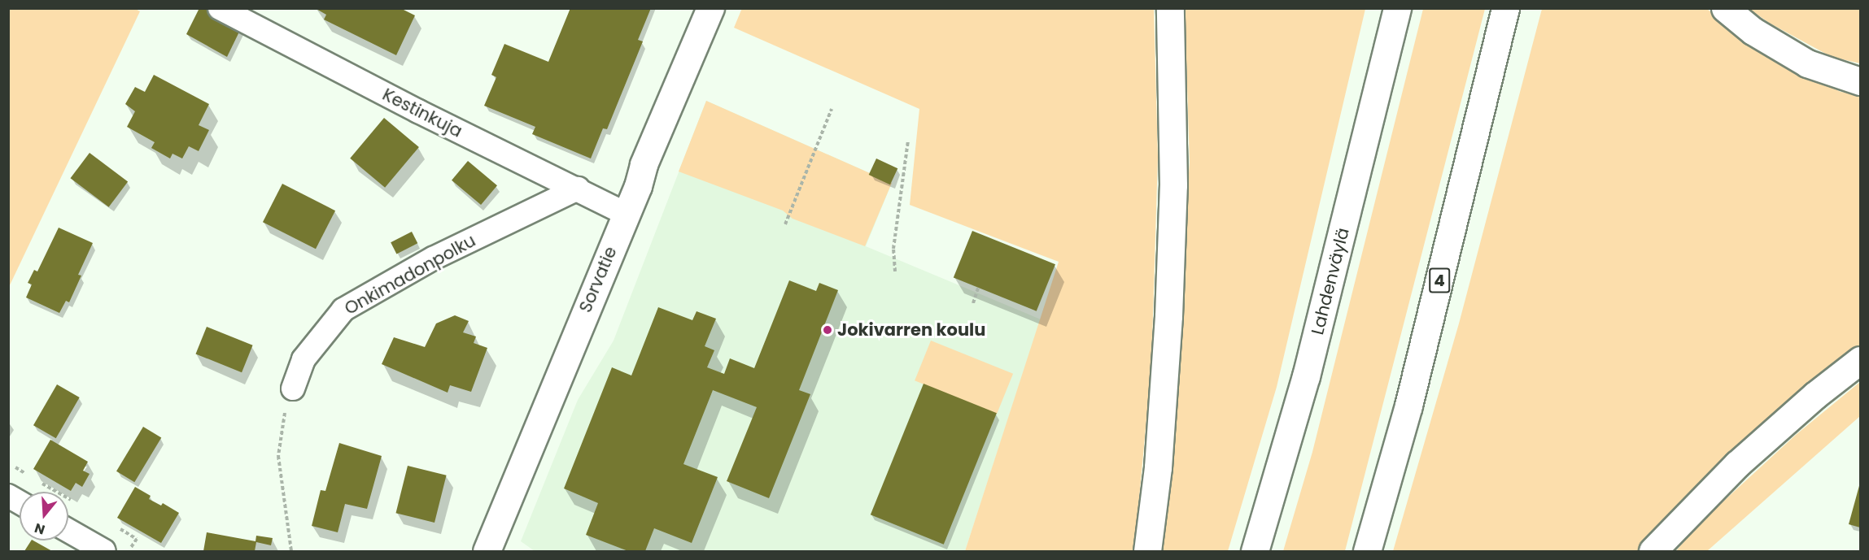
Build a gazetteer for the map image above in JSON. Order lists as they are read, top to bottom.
{
  "streets": {
    "main road": ["Sorvatie", "4", "Lahdenväylä"],
    "street": ["Kestinkuja", "Onkimadonpolku"]
  },
  "crossings": [
    ["Kestinkuja", "Onkimadonpolku"],
    ["Kestinkuja", "Sorvatie"]
  ],
  "places": ["Jokivarren koulu"],
  "north": "bottom"
}
